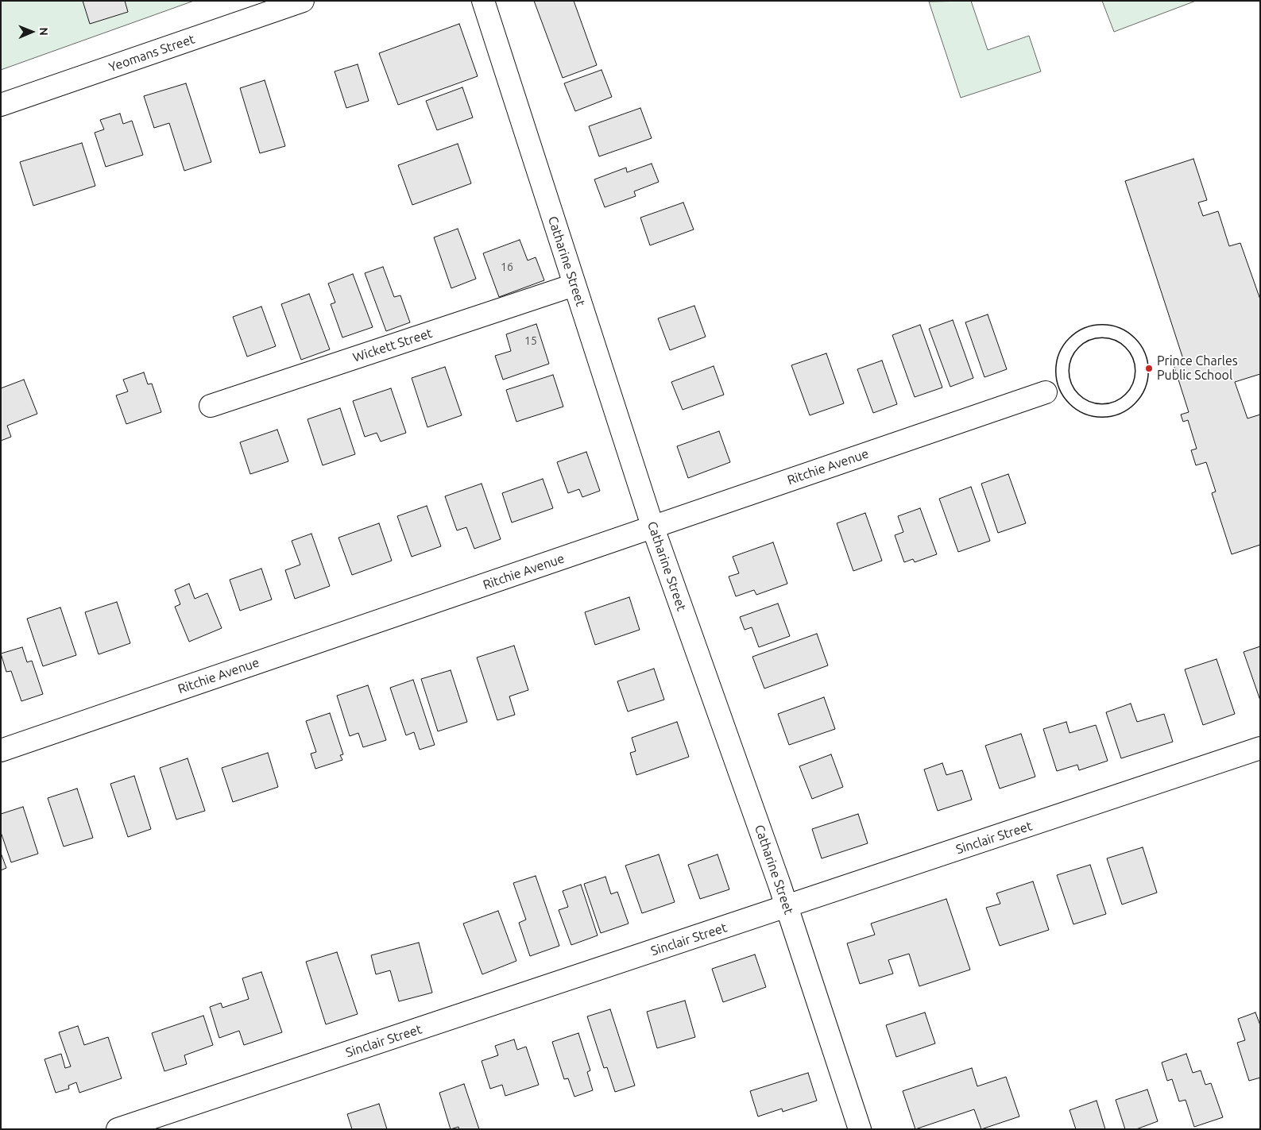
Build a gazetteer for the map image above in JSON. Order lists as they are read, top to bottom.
{
  "streets": {
    "street": [
      "Yeomans Street",
      "Catharine Street",
      "Wickett Street",
      "Ritchie Avenue",
      "Sinclair Street"
    ]
  },
  "crossings": [
    ["Catharine Street", "Wickett Street"],
    ["Catharine Street", "Ritchie Avenue"],
    ["Catharine Street", "Sinclair Street"]
  ],
  "places": ["Prince Charles Public School"],
  "house_numbers": ["16", "15"],
  "north": "right"
}
